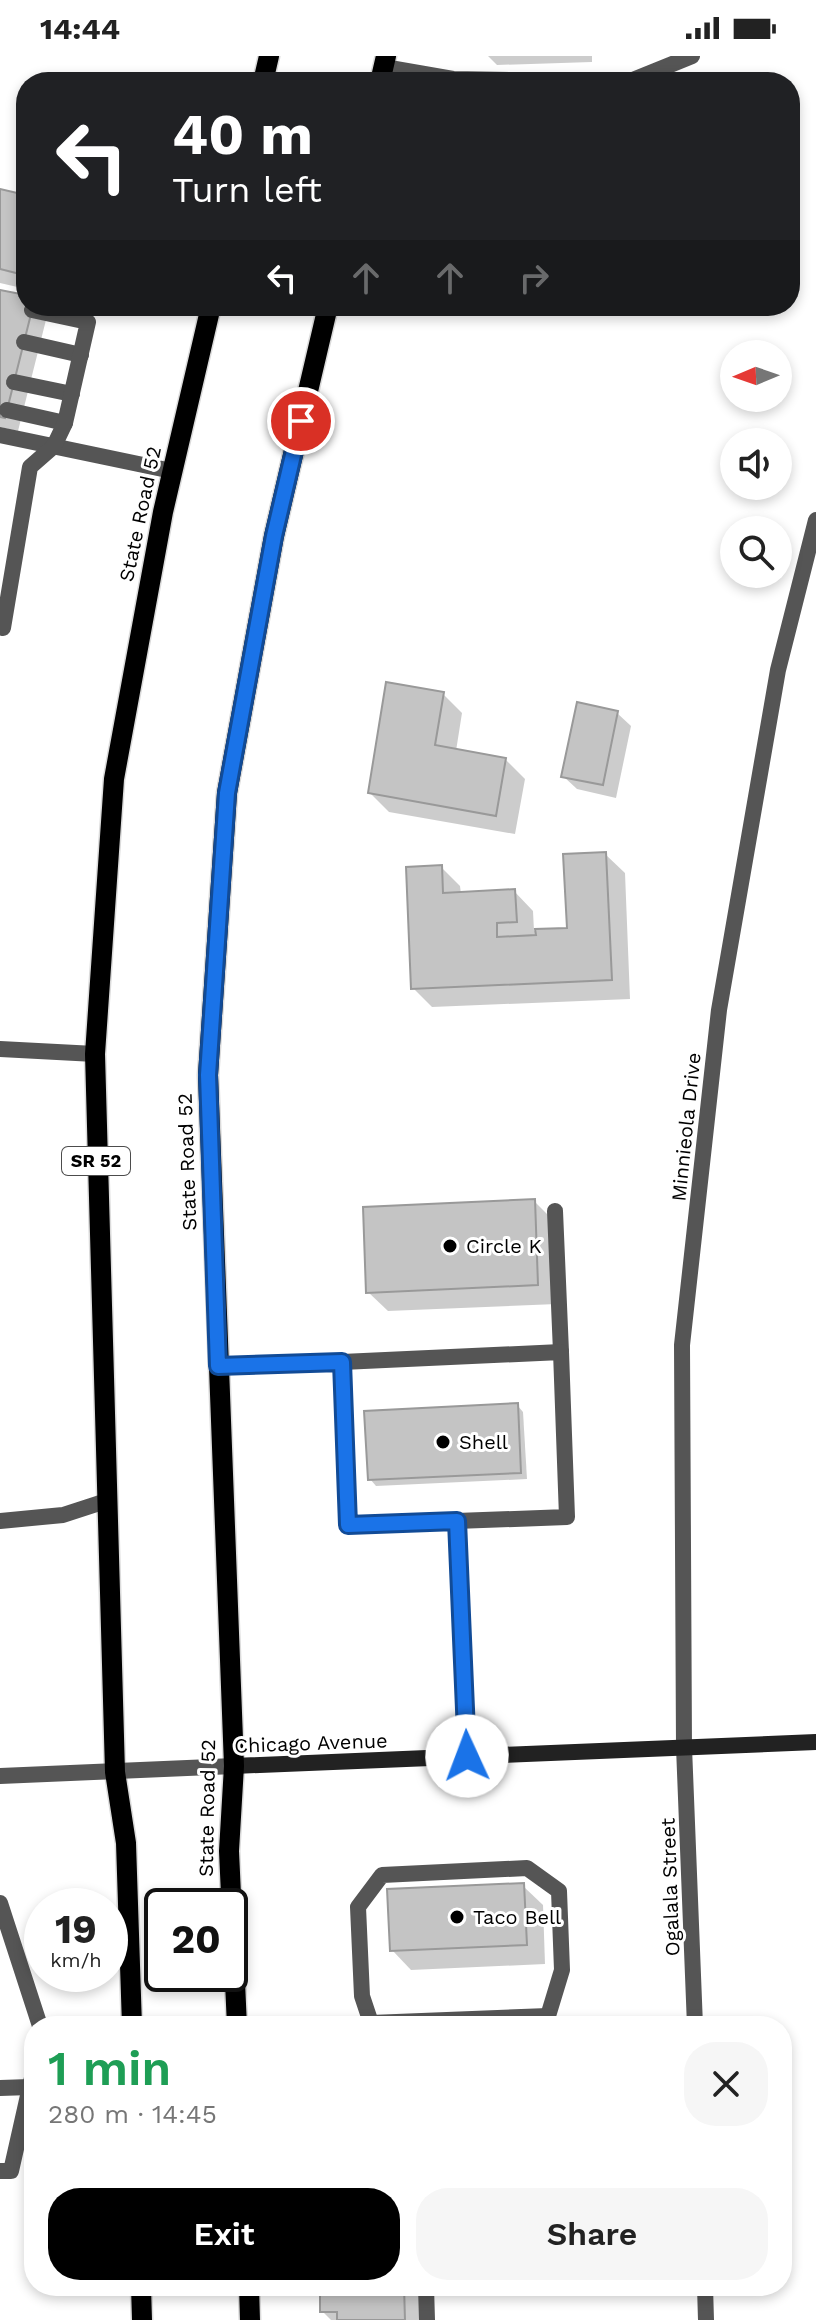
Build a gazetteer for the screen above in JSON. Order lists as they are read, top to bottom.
{
  "streets": {
    "main road": ["State Road 52", "SR 52"],
    "street": ["Minnieola Drive", "Chicago Avenue", "Ogalala Street"]
  },
  "crossings": [
    ["State Road 52", "Chicago Avenue"],
    ["Minnieola Drive", "Chicago Avenue"],
    ["Minnieola Drive", "Ogalala Street"],
    ["Chicago Avenue", "Ogalala Street"]
  ],
  "places": ["Circle K", "Shell", "Taco Bell"],
  "north": "left",
  "page": {
    "status": "14:44",
    "turn": ["40 m", "Turn left"],
    "speed": "19 km/h",
    "limit": "20",
    "heading": ["1 min", "280 m · 14:45"],
    "buttons": ["Exit", "Share"]
  }
}
